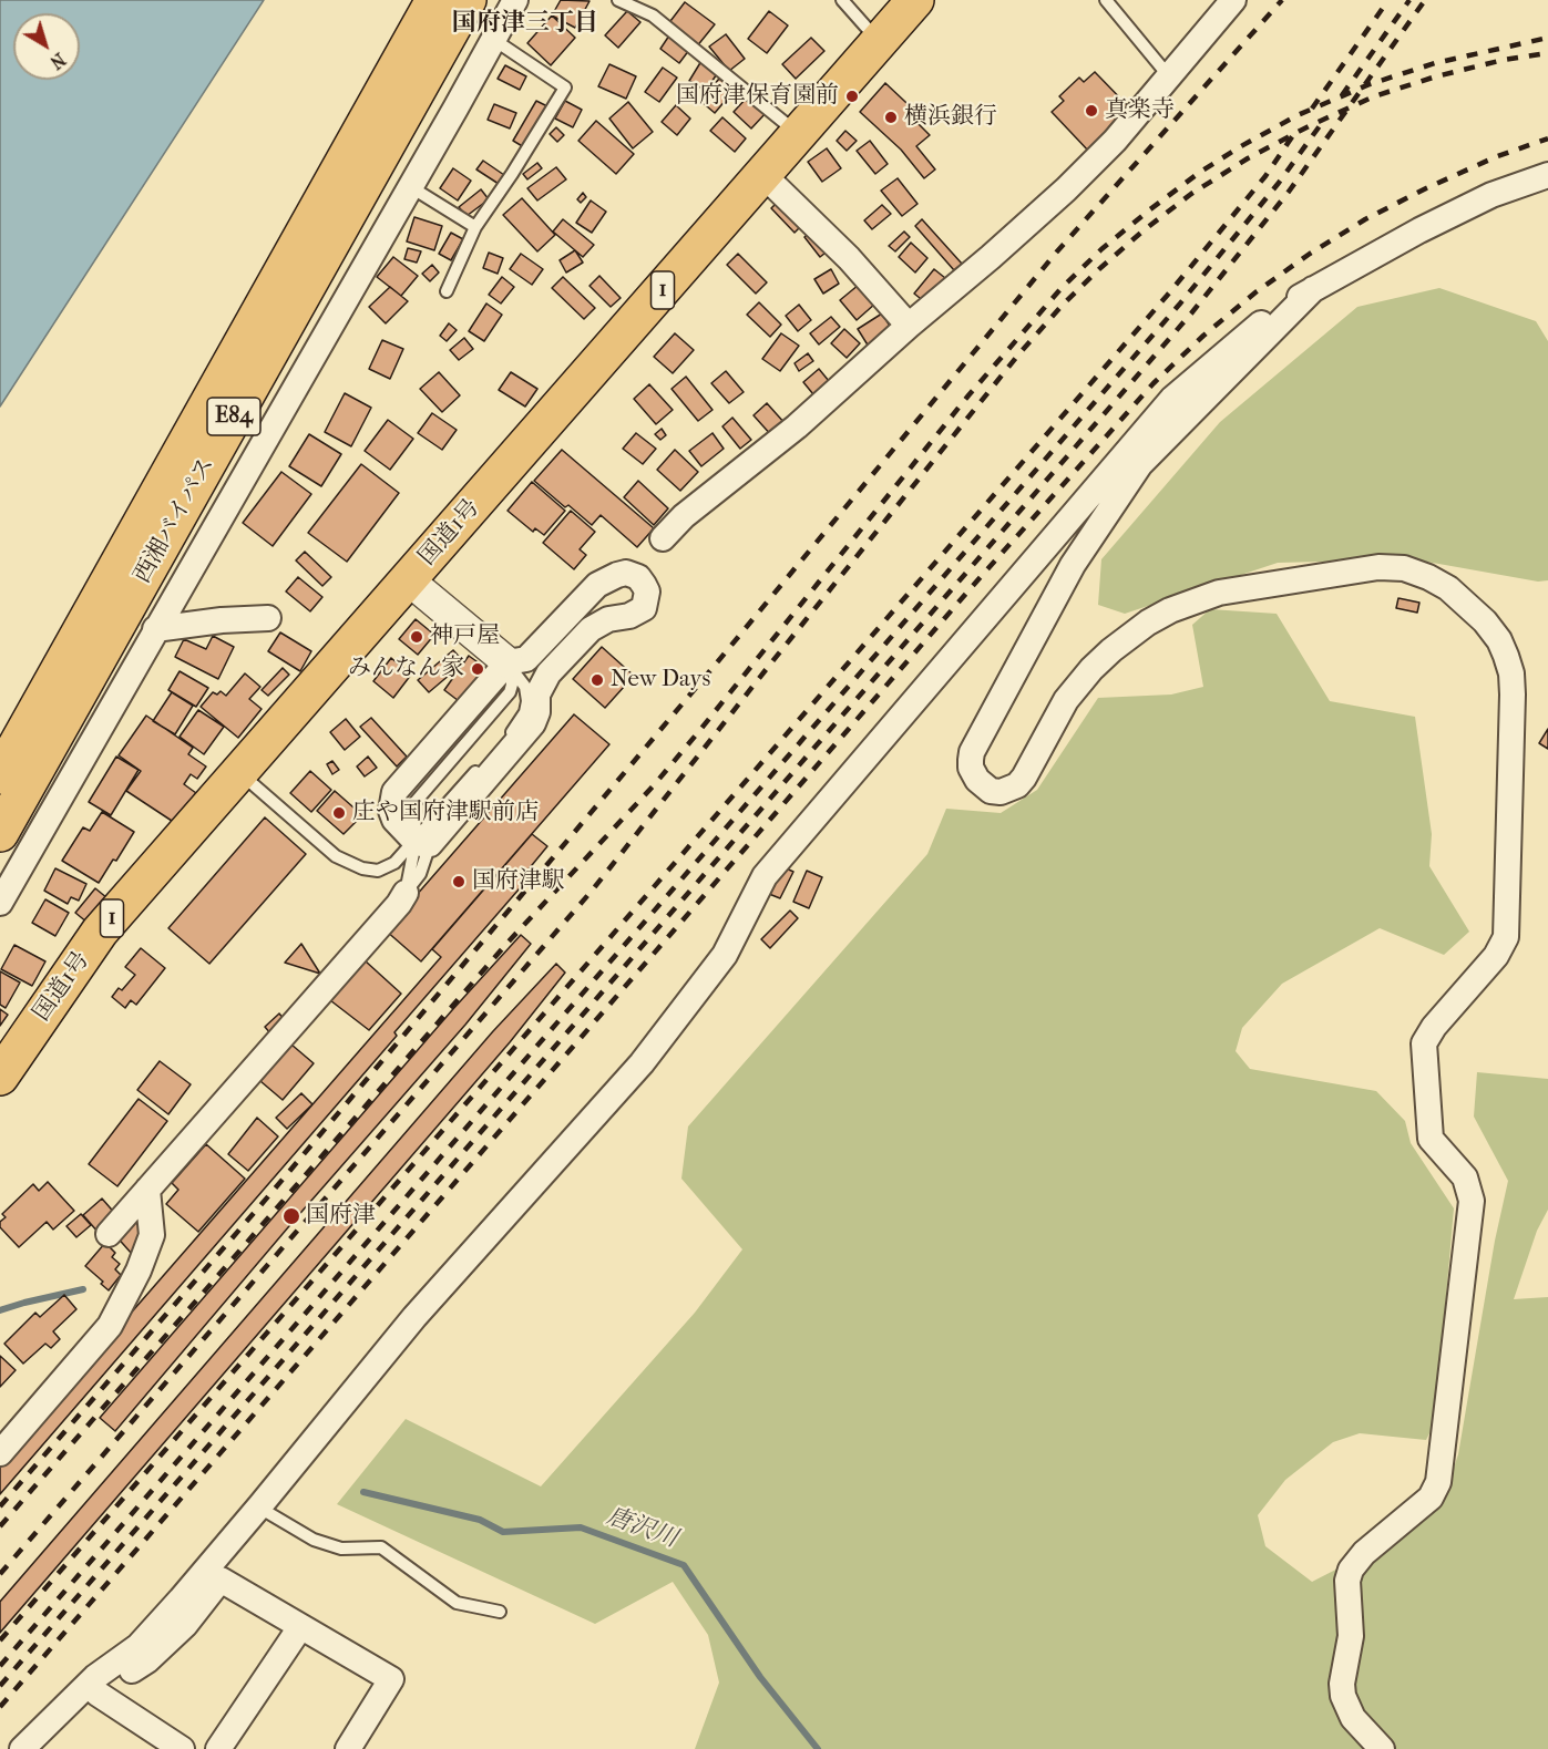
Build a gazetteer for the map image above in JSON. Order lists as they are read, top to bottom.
{
  "streets": {
    "highway": [
      "1",
      "E84",
      "西湘バイパス",
      "国道1号"
    ]
  },
  "districts": ["国府津三丁目"],
  "water": ["唐沢川"],
  "places": [
    "国府津保育園前",
    "真楽寺",
    "横浜銀行",
    "神戸屋",
    "みんなん家",
    "New Days",
    "庄や国府津駅前店",
    "国府津駅",
    "国府津"
  ],
  "north": "bottom right"
}
